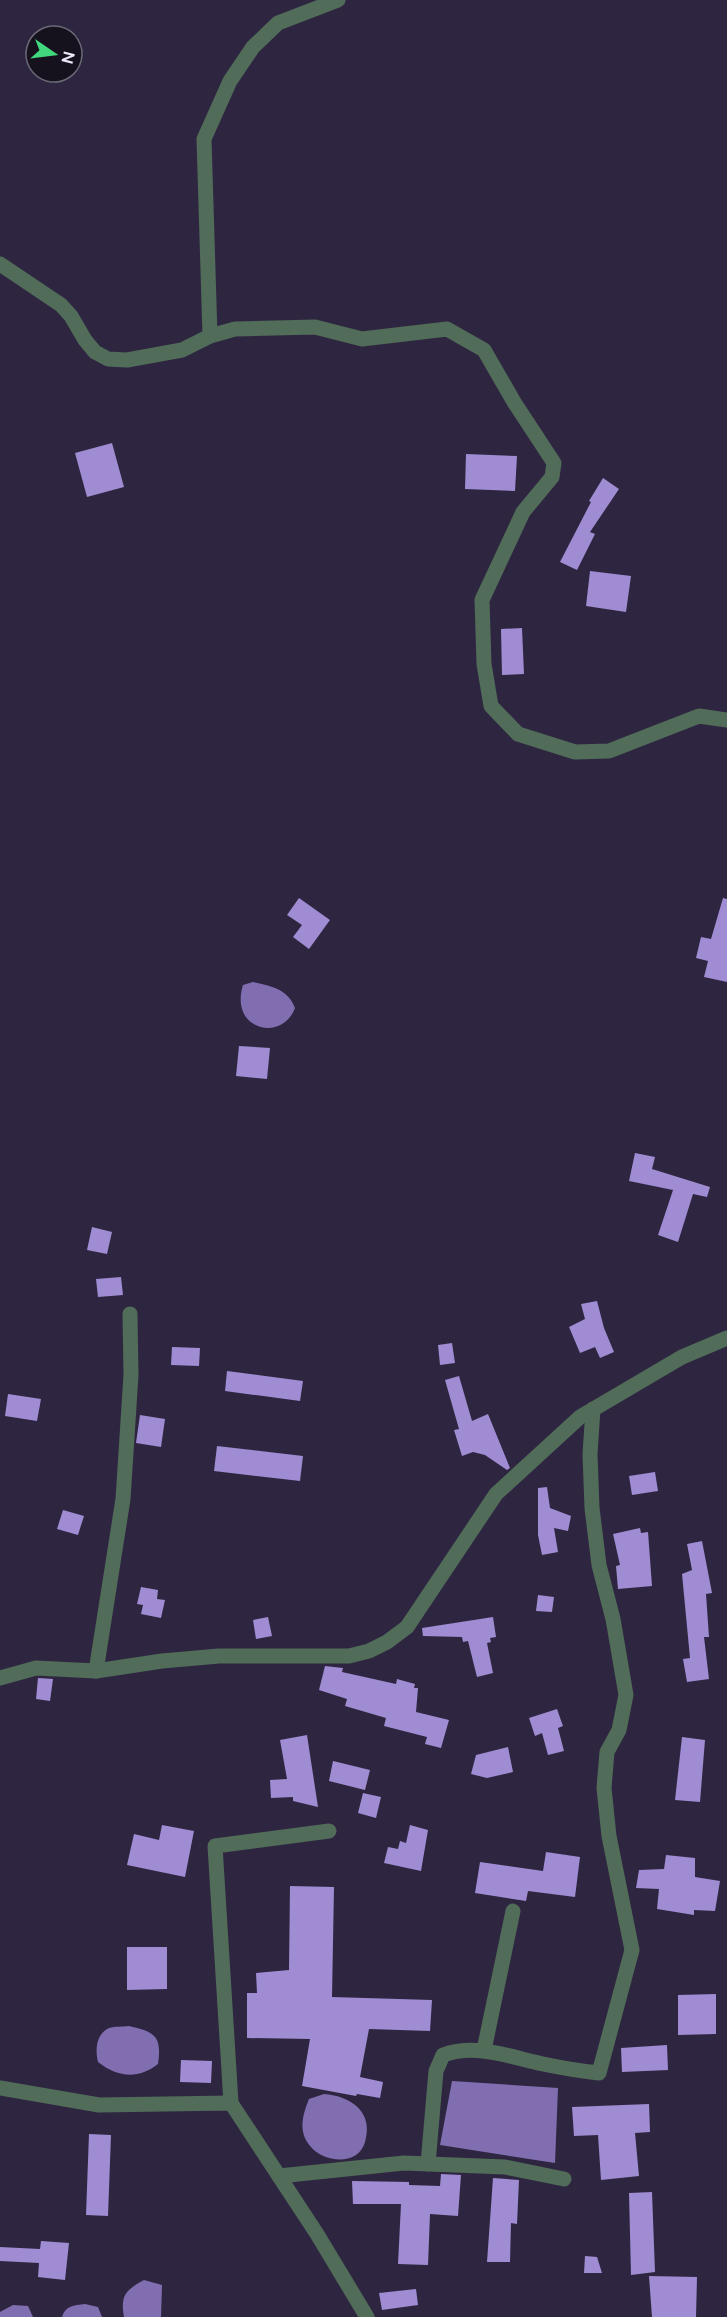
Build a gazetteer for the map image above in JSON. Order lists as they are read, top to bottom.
{
  "north": "right"
}
